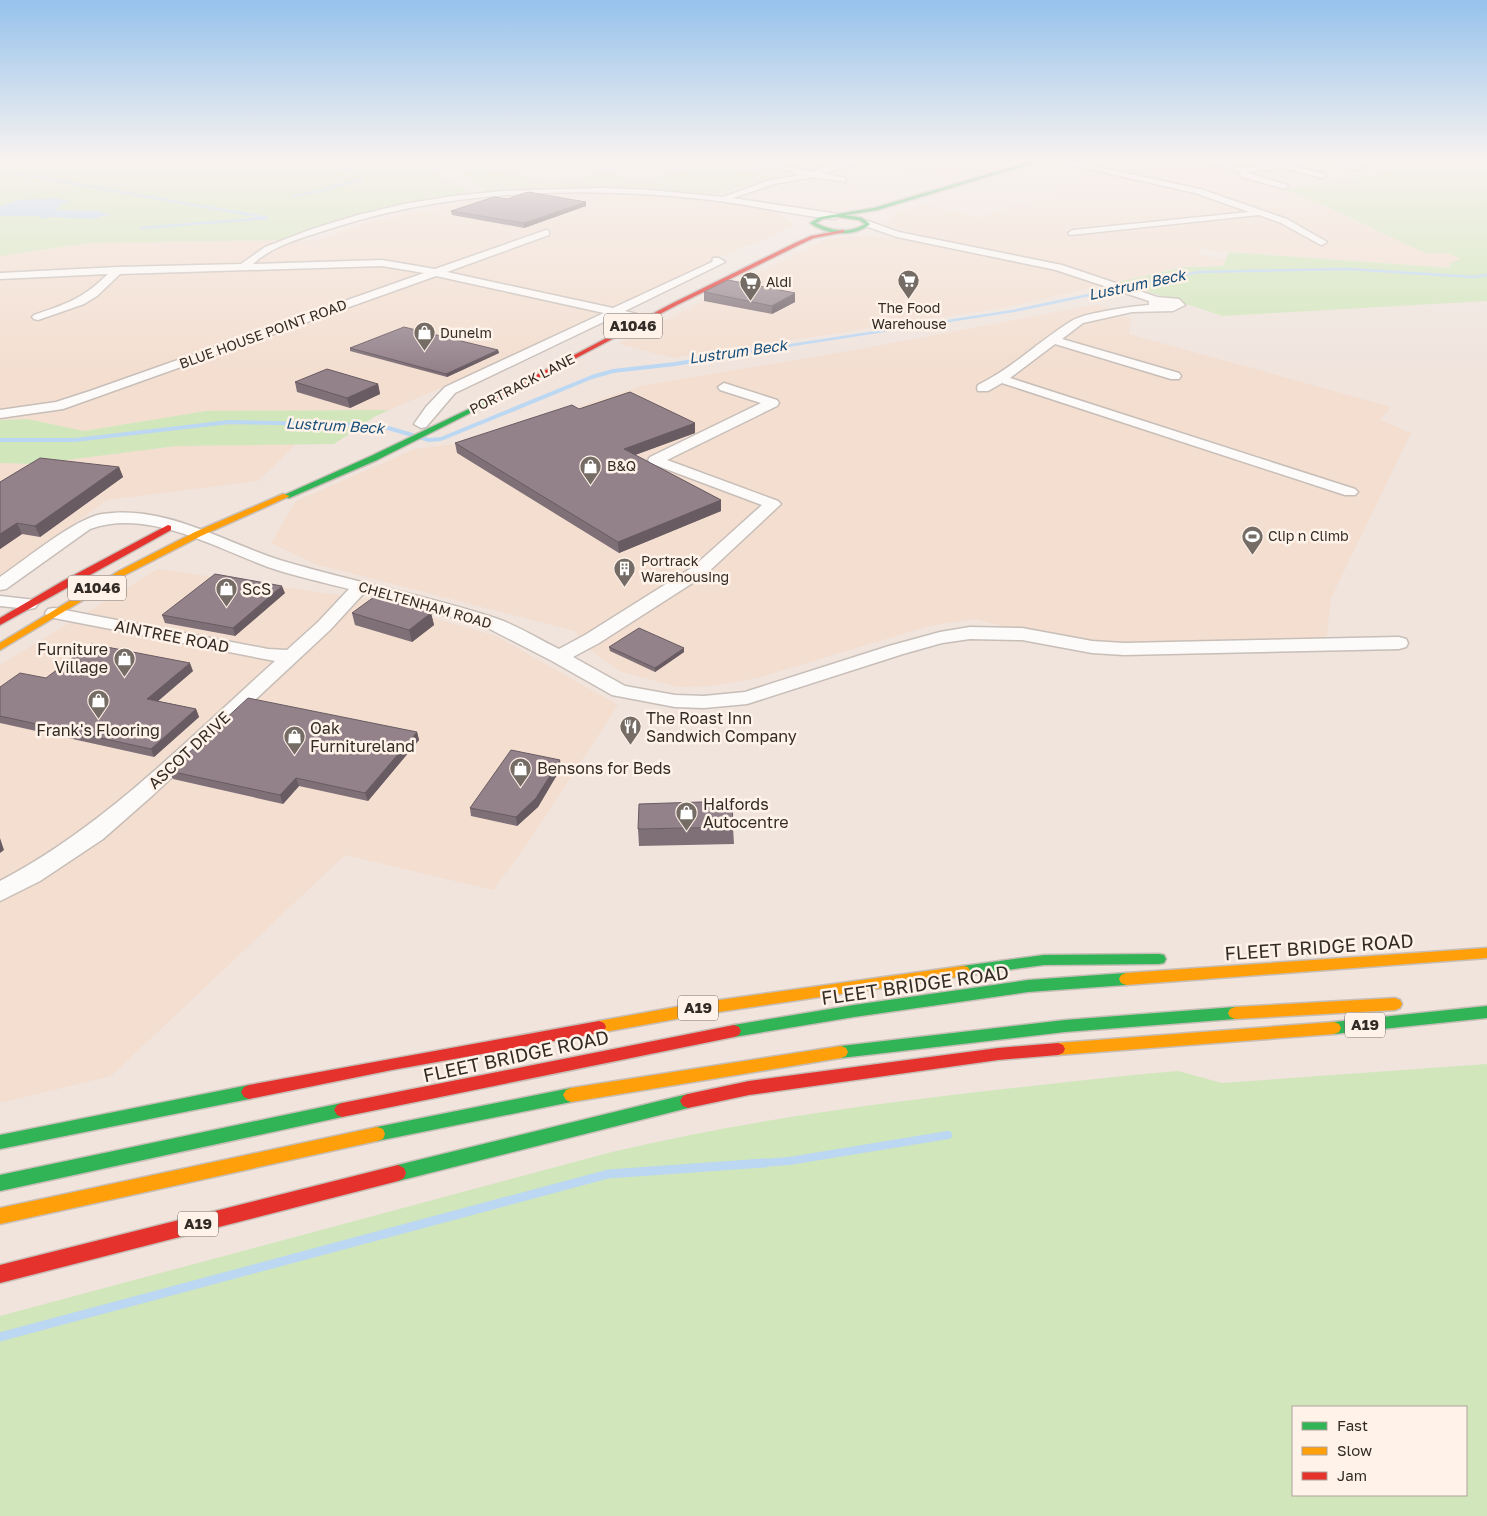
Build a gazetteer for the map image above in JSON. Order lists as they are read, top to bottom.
{
  "streets": {
    "main road": [
      "A1046",
      "PORTRACK LANE",
      "FLEET BRIDGE ROAD",
      "A19"
    ],
    "street": [
      "BLUE HOUSE POINT ROAD",
      "CHELTENHAM ROAD",
      "AINTREE ROAD",
      "ASCOT DRIVE"
    ]
  },
  "crossings": [
    ["A1046", "PORTRACK LANE"],
    ["A1046", "CHELTENHAM ROAD"],
    ["A1046", "AINTREE ROAD"],
    ["PORTRACK LANE", "CHELTENHAM ROAD"],
    ["CHELTENHAM ROAD", "ASCOT DRIVE"],
    ["AINTREE ROAD", "ASCOT DRIVE"],
    ["FLEET BRIDGE ROAD", "A19"]
  ],
  "water": ["Lustrum Beck"],
  "places": {
    "supermarket": ["The Food Warehouse", "Aldi"],
    "shop": [
      "Dunelm",
      "B&Q",
      "ScS",
      "Furniture Village",
      "Frank's Flooring",
      "Oak Furnitureland",
      "Bensons for Beds",
      "Halfords Autocentre"
    ],
    "sports": ["Clip n Climb"],
    "building": ["Portrack Warehousing"],
    "restaurant": ["The Roast Inn Sandwich Company"]
  },
  "legend": ["Fast", "Slow", "Jam"]
}
